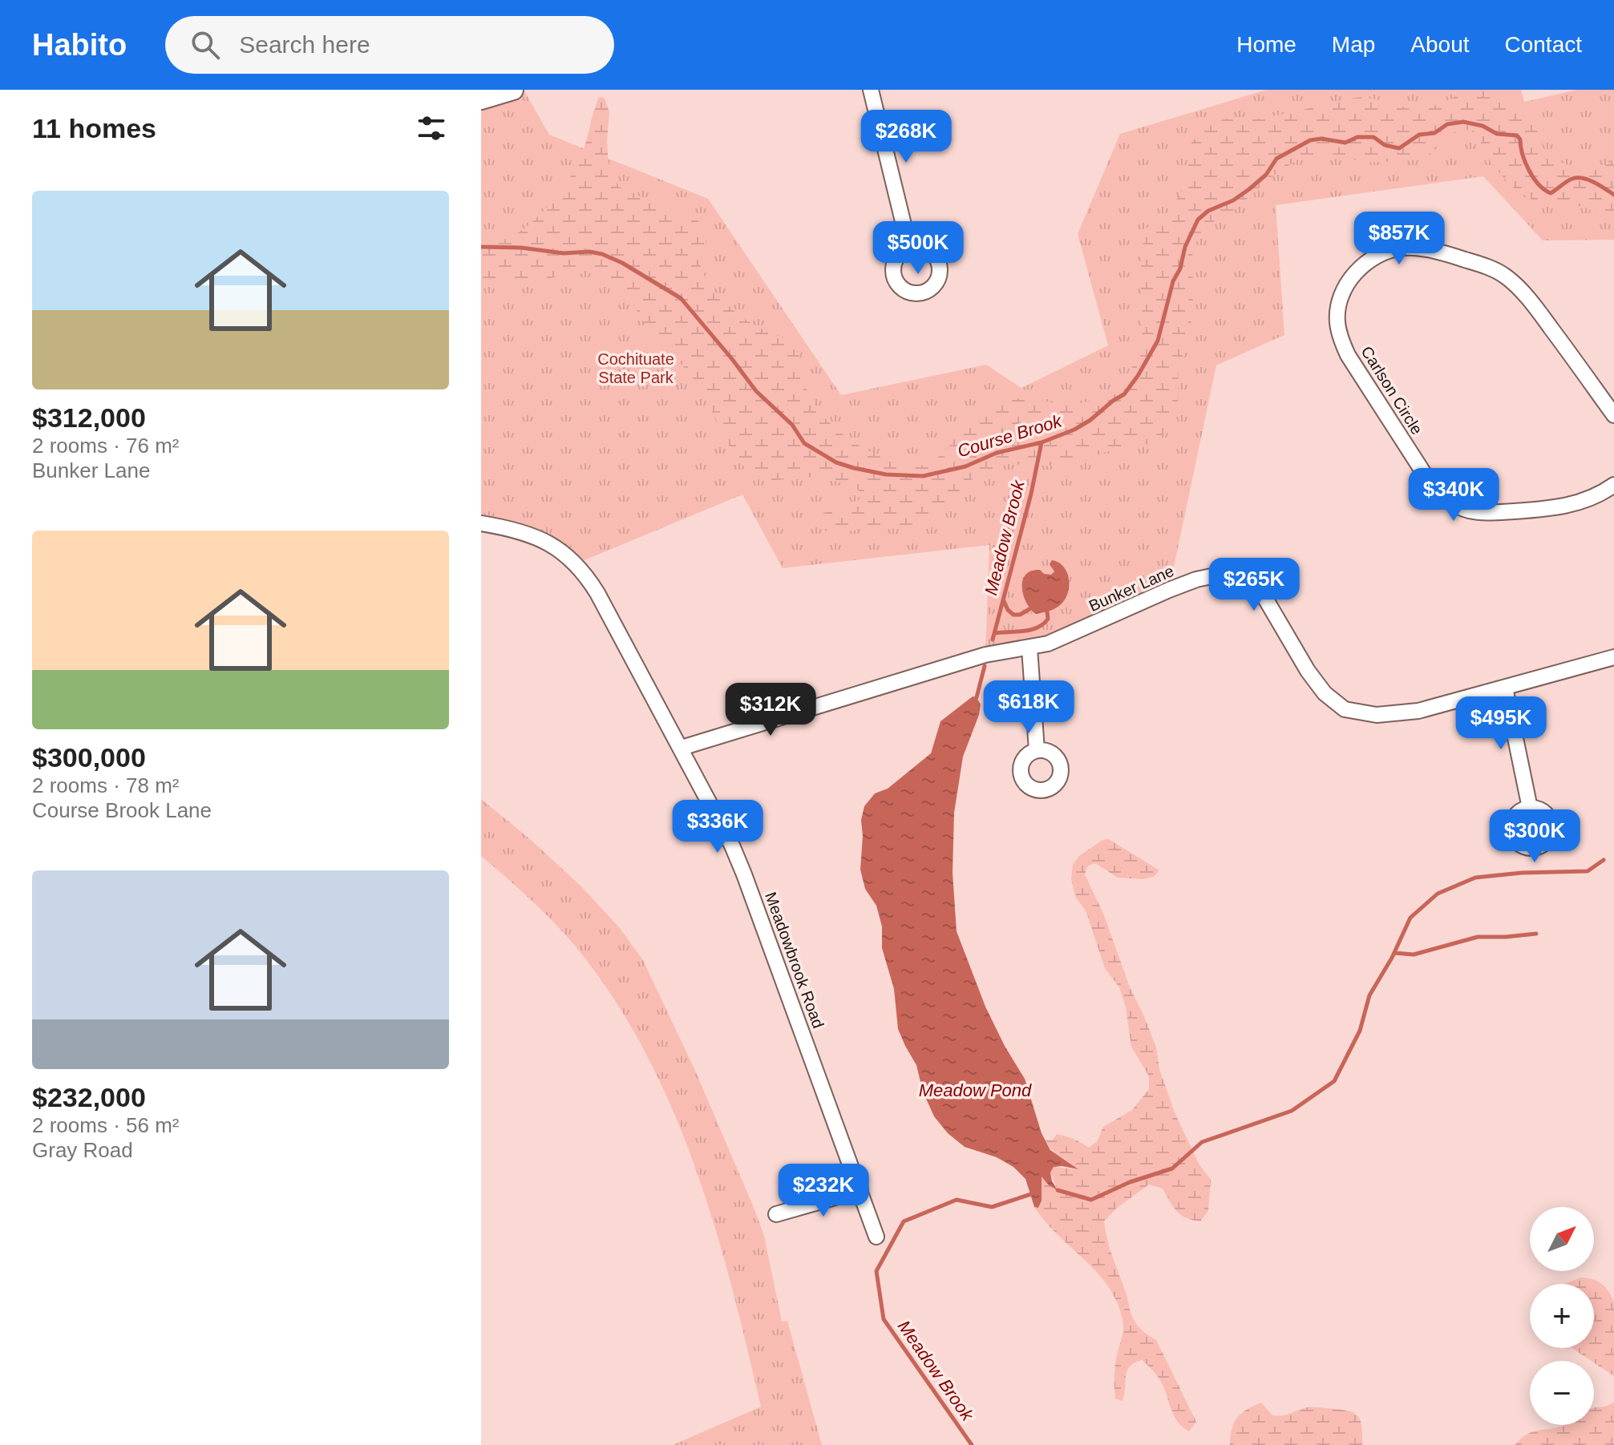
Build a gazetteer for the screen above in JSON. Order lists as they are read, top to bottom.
{
  "streets": {
    "street": ["Carlson Circle", "Bunker Lane", "Meadowbrook Road"]
  },
  "crossings": [
    ["Bunker Lane", "Meadowbrook Road"]
  ],
  "water": ["Course Brook", "Meadow Brook", "Meadow Pond"],
  "parks": ["Cochituate State Park"],
  "north": "top right",
  "page": {
    "header": "Habito",
    "search": "Search here",
    "nav": [
      "Home",
      "Map",
      "About",
      "Contact"
    ],
    "heading": "11 homes",
    "price": [
      "$268K",
      "$857K",
      "$500K",
      "$340K",
      "$265K",
      "$618K",
      "$312K",
      "$495K",
      "$336K",
      "$300K",
      "$232K"
    ],
    "list": [
      {
        "name": "$312,000",
        "note": "2 rooms · 76 m² · Bunker Lane"
      },
      {
        "name": "$300,000",
        "note": "2 rooms · 78 m² · Course Brook Lane"
      },
      {
        "name": "$232,000",
        "note": "2 rooms · 56 m² · Gray Road"
      }
    ],
    "map_buttons": ["+", "−"]
  }
}
